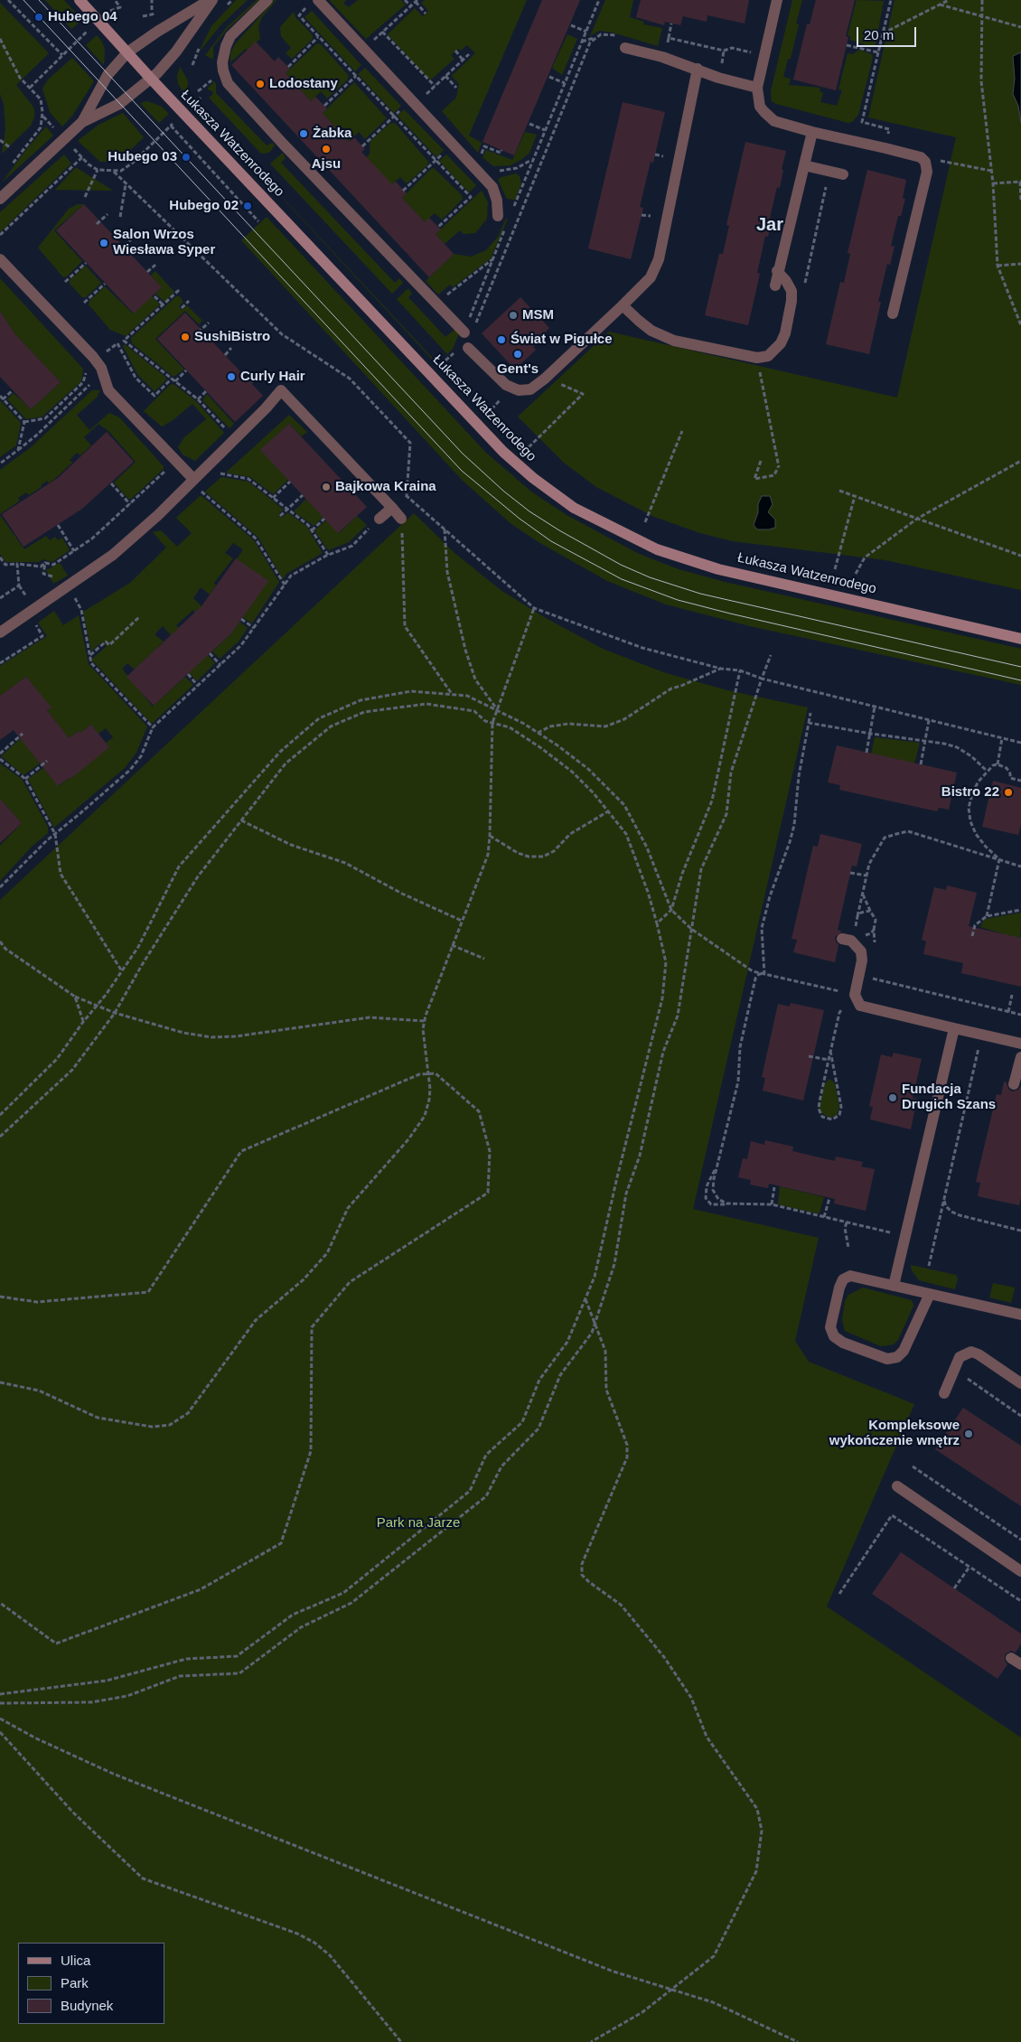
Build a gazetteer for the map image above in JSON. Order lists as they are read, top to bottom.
{
  "streets": {
    "street": ["Łukasza Watzenrodego"]
  },
  "districts": ["Jar"],
  "parks": ["Park na Jarze"],
  "places": [
    "Hubego 04",
    "Lodostany",
    "Żabka",
    "Ajsu",
    "Hubego 03",
    "Hubego 02",
    "Salon Wrzos Wiesława Syper",
    "MSM",
    "SushiBistro",
    "Świat w Pigułce",
    "Gent's",
    "Curly Hair",
    "Bajkowa Kraina",
    "Bistro 22",
    "Fundacja Drugich Szans",
    "Kompleksowe wykończenie wnętrz"
  ],
  "legend": ["Ulica", "Park", "Budynek"],
  "scale_bar": "20 m"
}
